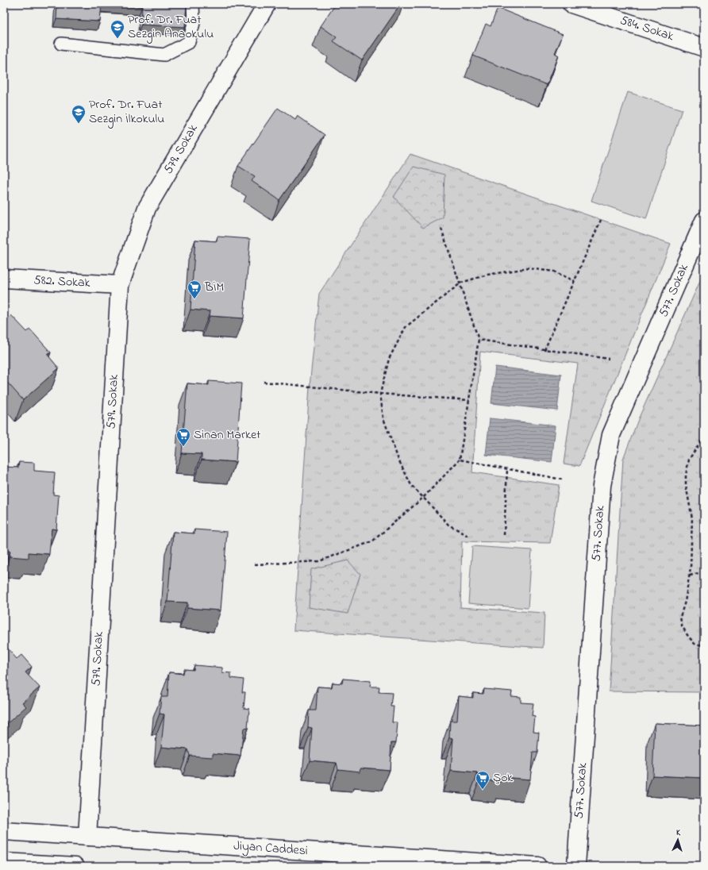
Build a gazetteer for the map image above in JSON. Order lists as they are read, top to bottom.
{
  "streets": {
    "street": [
      "584. Sokak",
      "579. Sokak",
      "582. Sokak",
      "577. Sokak",
      "Jiyan Caddesi"
    ]
  },
  "crossings": [
    ["579. Sokak", "582. Sokak"],
    ["579. Sokak", "Jiyan Caddesi"]
  ],
  "places": {
    "school or university": ["Prof. Dr. Fuat Sezgin Anaokulu", "Prof. Dr. Fuat Sezgin İlkokulu"],
    "supermarket": ["BİM", "Sinan Market", "Şok"]
  },
  "north": "top"
}
